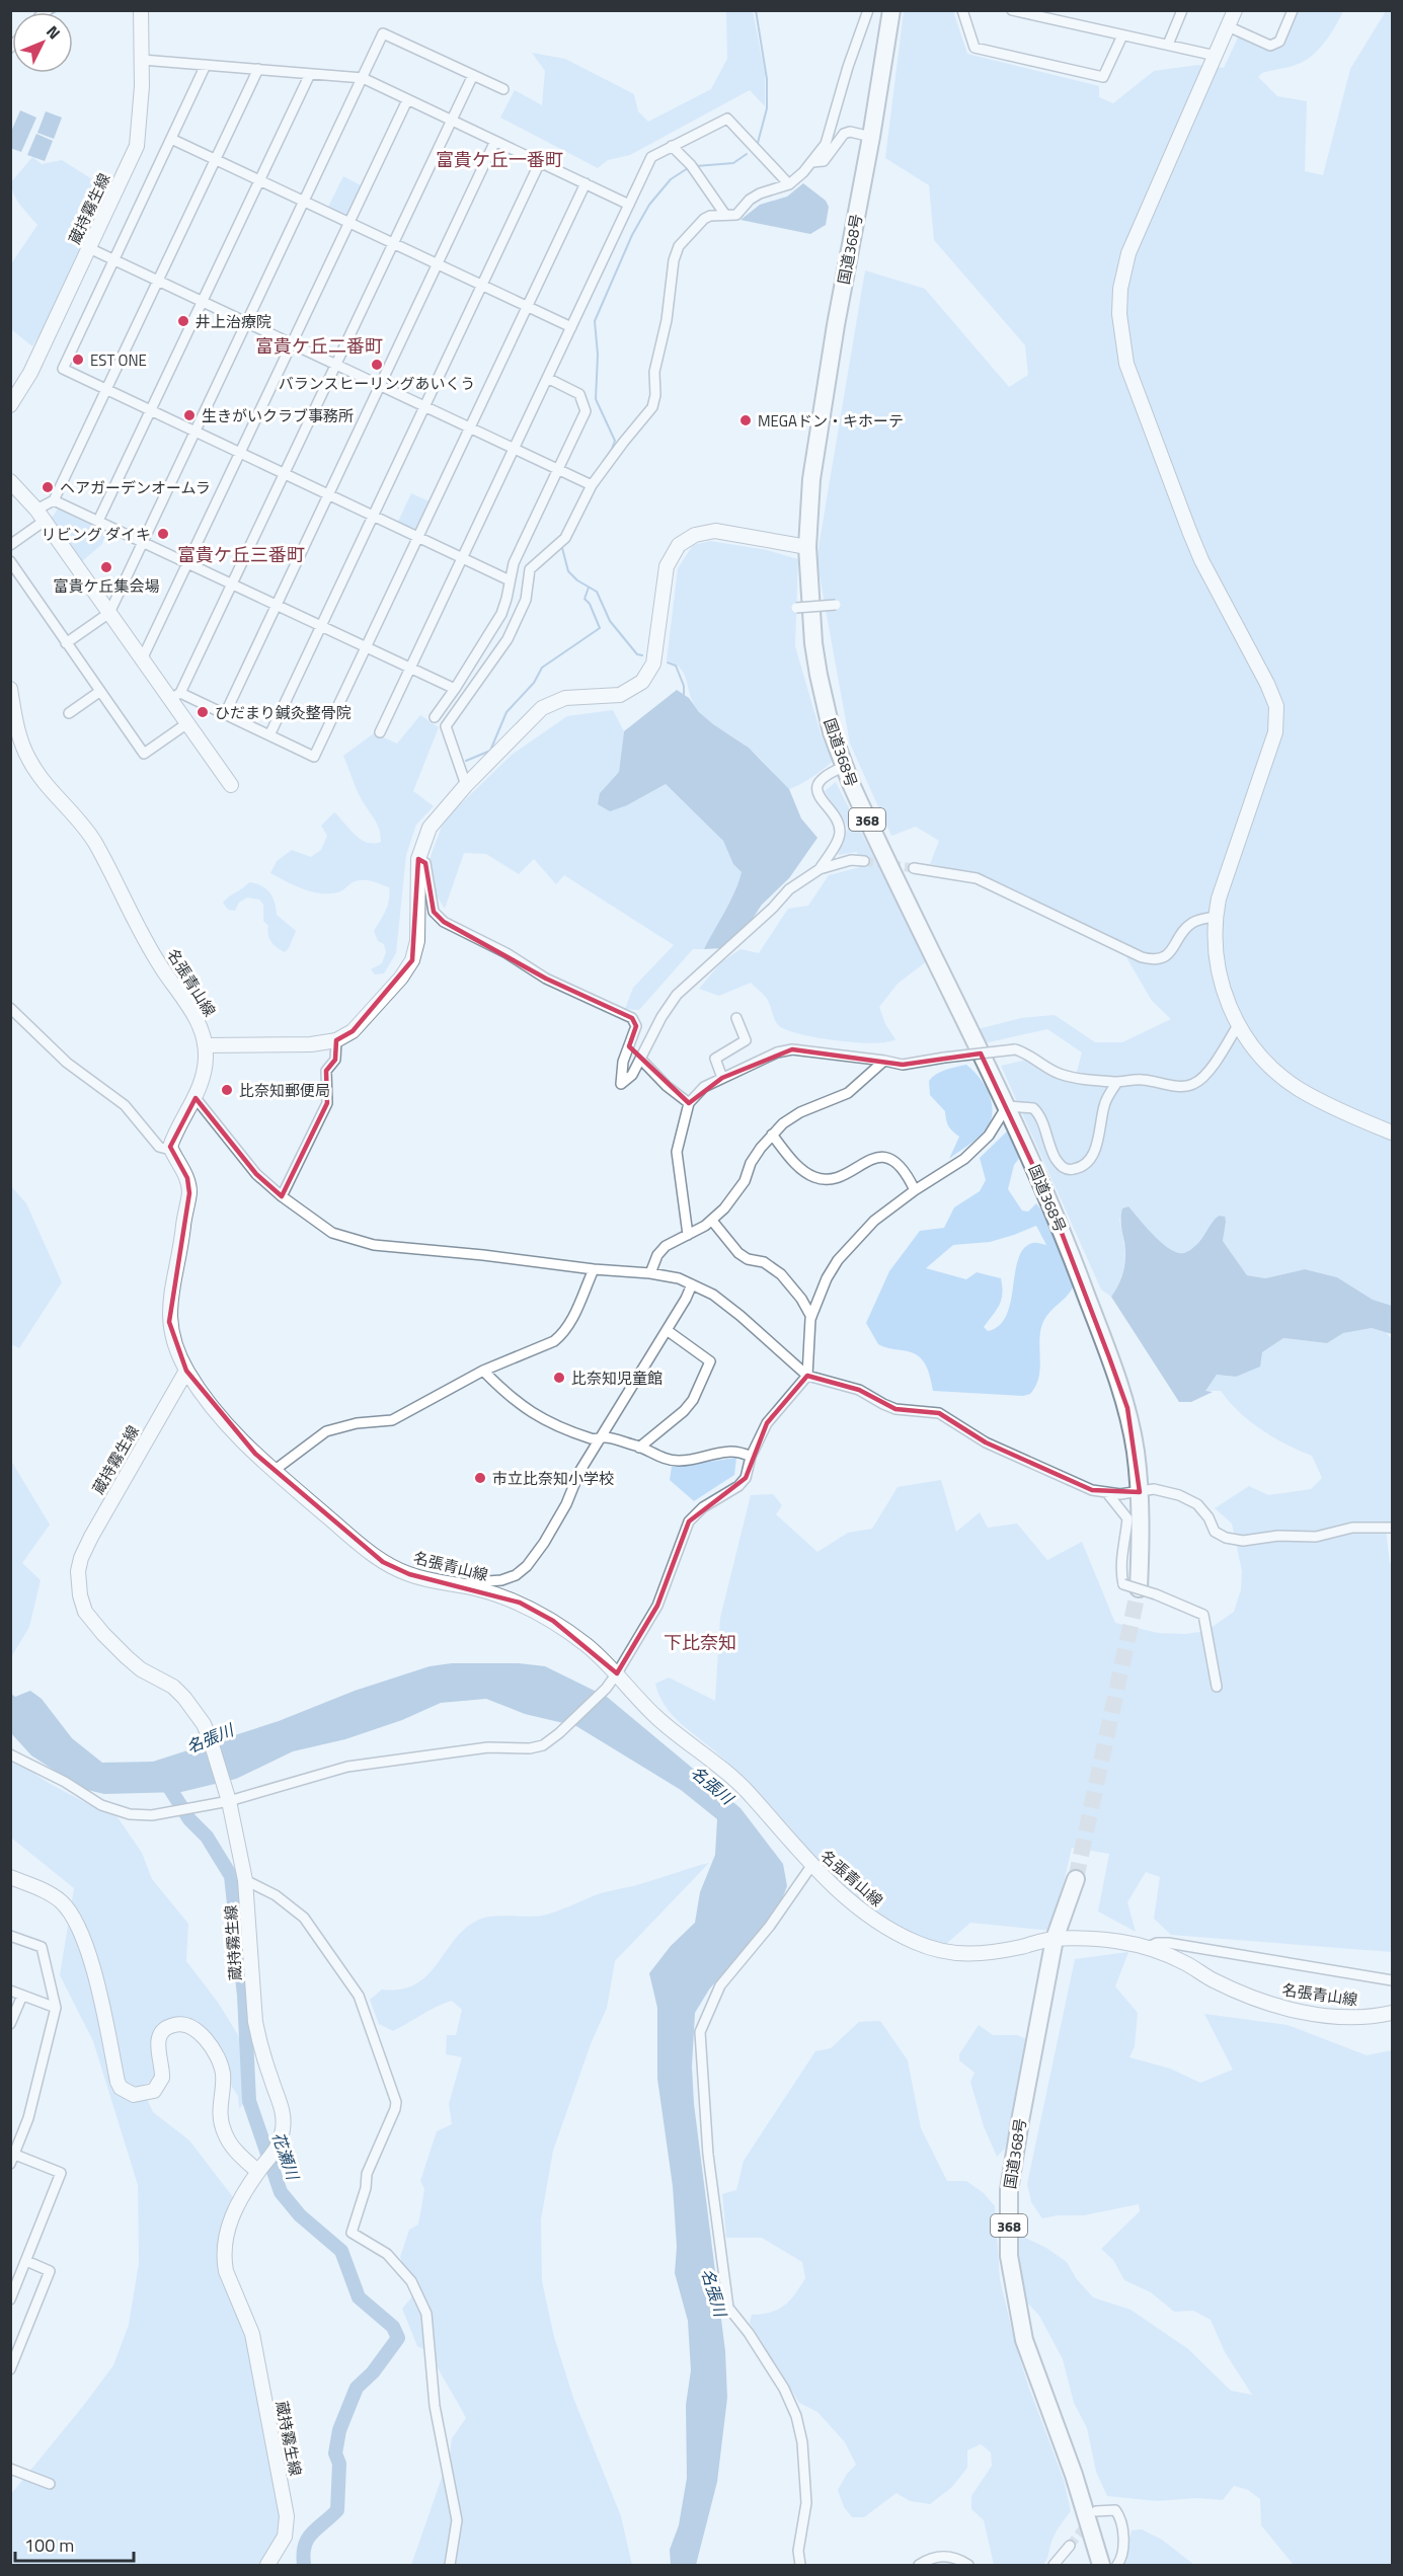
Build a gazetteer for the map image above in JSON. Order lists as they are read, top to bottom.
{
  "streets": {
    "highway": ["国道368号", "368"],
    "main road": ["蔵持霧生線", "名張青山線"]
  },
  "crossings": [
    ["蔵持霧生線", "名張青山線"],
    ["国道368号", "名張青山線"]
  ],
  "districts": [
    "富貴ケ丘一番町",
    "富貴ケ丘二番町",
    "富貴ケ丘三番町",
    "下比奈知"
  ],
  "water": ["名張川", "花瀬川"],
  "places": [
    "井上治療院",
    "EST ONE",
    "バランスヒーリングあいくう",
    "生きがいクラブ事務所",
    "MEGAドン・キホーテ",
    "ヘアガーデンオームラ",
    "リビング ダイキ",
    "富貴ケ丘集会場",
    "ひだまり鍼灸整骨院",
    "比奈知郵便局",
    "比奈知児童館",
    "市立比奈知小学校"
  ],
  "scale_bar": "100 m",
  "north": "top right"
}
